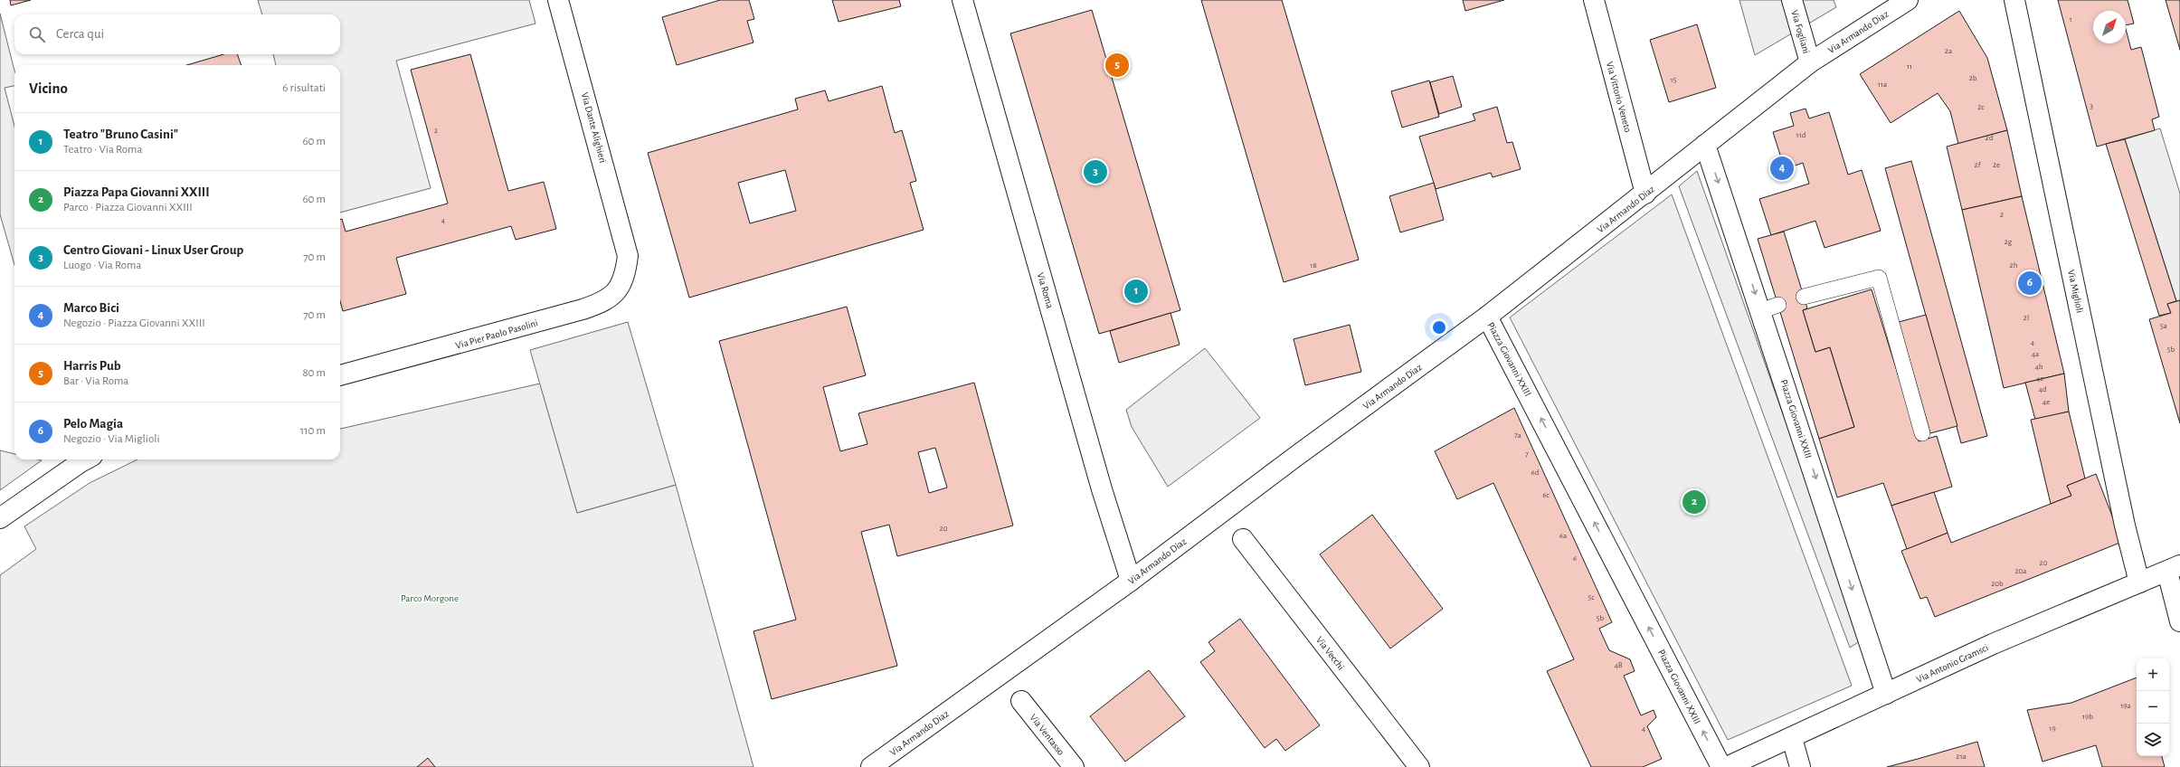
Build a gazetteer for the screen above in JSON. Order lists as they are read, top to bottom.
{
  "streets": {
    "street": [
      "Via Fogliani",
      "Via Armando Diaz",
      "Via Vittorio Veneto",
      "Via Dante Alighieri",
      "Via Roma",
      "Via Miglioli",
      "Via Pier Paolo Pasolini",
      "Piazza Giovanni XXIII",
      "Via Vecchi",
      "Via Antonio Gramsci",
      "Via Ventasso"
    ]
  },
  "crossings": [
    ["Via Fogliani", "Via Armando Diaz"],
    ["Via Armando Diaz", "Via Vittorio Veneto"],
    ["Via Armando Diaz", "Via Roma"],
    ["Via Armando Diaz", "Piazza Giovanni XXIII"],
    ["Via Dante Alighieri", "Via Pier Paolo Pasolini"],
    ["Via Miglioli", "Via Antonio Gramsci"],
    ["Piazza Giovanni XXIII", "Via Antonio Gramsci"]
  ],
  "parks": ["Parco Morgone"],
  "house_numbers": [
    "1",
    "2a",
    "11",
    "2b",
    "15",
    "11a",
    "3",
    "2c",
    "2",
    "11d",
    "2d",
    "2f",
    "2e",
    "2",
    "4",
    "2g",
    "18",
    "2h",
    "2l",
    "5a",
    "4",
    "5b",
    "4a",
    "4b",
    "4c",
    "4d",
    "4e",
    "7a",
    "7",
    "6d",
    "6c",
    "20",
    "6a",
    "6",
    "20",
    "20a",
    "20b",
    "5c",
    "5b",
    "4B",
    "19a",
    "19b",
    "4",
    "19",
    "21a"
  ],
  "north": "top right",
  "page": {
    "search": "Cerca qui",
    "pins": [
      "5",
      "4",
      "3",
      "6",
      "1",
      "2"
    ],
    "heading": ["Vicino", "6 risultati"],
    "list": [
      {
        "mark": "1",
        "name": "Teatro \"Bruno Casini\"",
        "note": "Teatro · Via Roma",
        "value": "60 m"
      },
      {
        "mark": "2",
        "name": "Piazza Papa Giovanni XXIII",
        "note": "Parco · Piazza Giovanni XXIII",
        "value": "60 m"
      },
      {
        "mark": "3",
        "name": "Centro Giovani - Linux User Group",
        "note": "Luogo · Via Roma",
        "value": "70 m"
      },
      {
        "mark": "4",
        "name": "Marco Bici",
        "note": "Negozio · Piazza Giovanni XXIII",
        "value": "70 m"
      },
      {
        "mark": "5",
        "name": "Harris Pub",
        "note": "Bar · Via Roma",
        "value": "80 m"
      },
      {
        "mark": "6",
        "name": "Pelo Magia",
        "note": "Negozio · Via Miglioli",
        "value": "110 m"
      }
    ],
    "map_buttons": ["+", "−"]
  }
}
